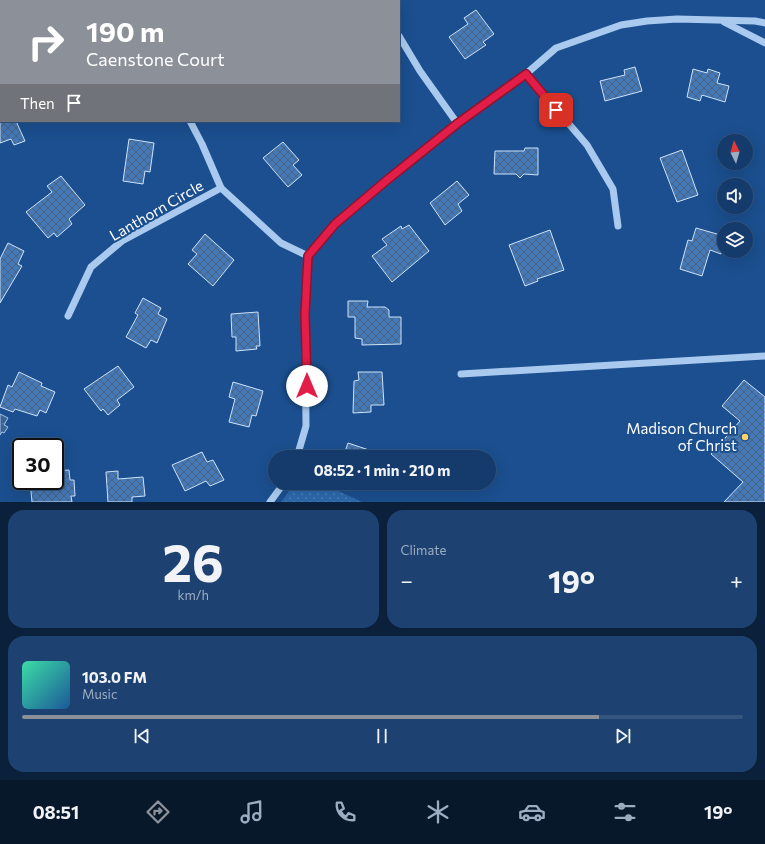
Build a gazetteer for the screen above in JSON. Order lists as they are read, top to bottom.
{
  "streets": {
    "street": ["Lanthorn Circle"]
  },
  "places": ["Madison Church of Christ"],
  "north": "top",
  "page": {
    "turn": ["190 m", "Caenstone Court"],
    "then": "Then",
    "limit": "30",
    "trip": "08:52 · 1 min · 210 m",
    "tile": [
      ["26", "km/h"],
      "Climate"
    ],
    "heat": ["−", "19°", "+"],
    "song": ["103.0 FM", "Music"],
    "tabs": ["08:51", "19°"]
  }
}
